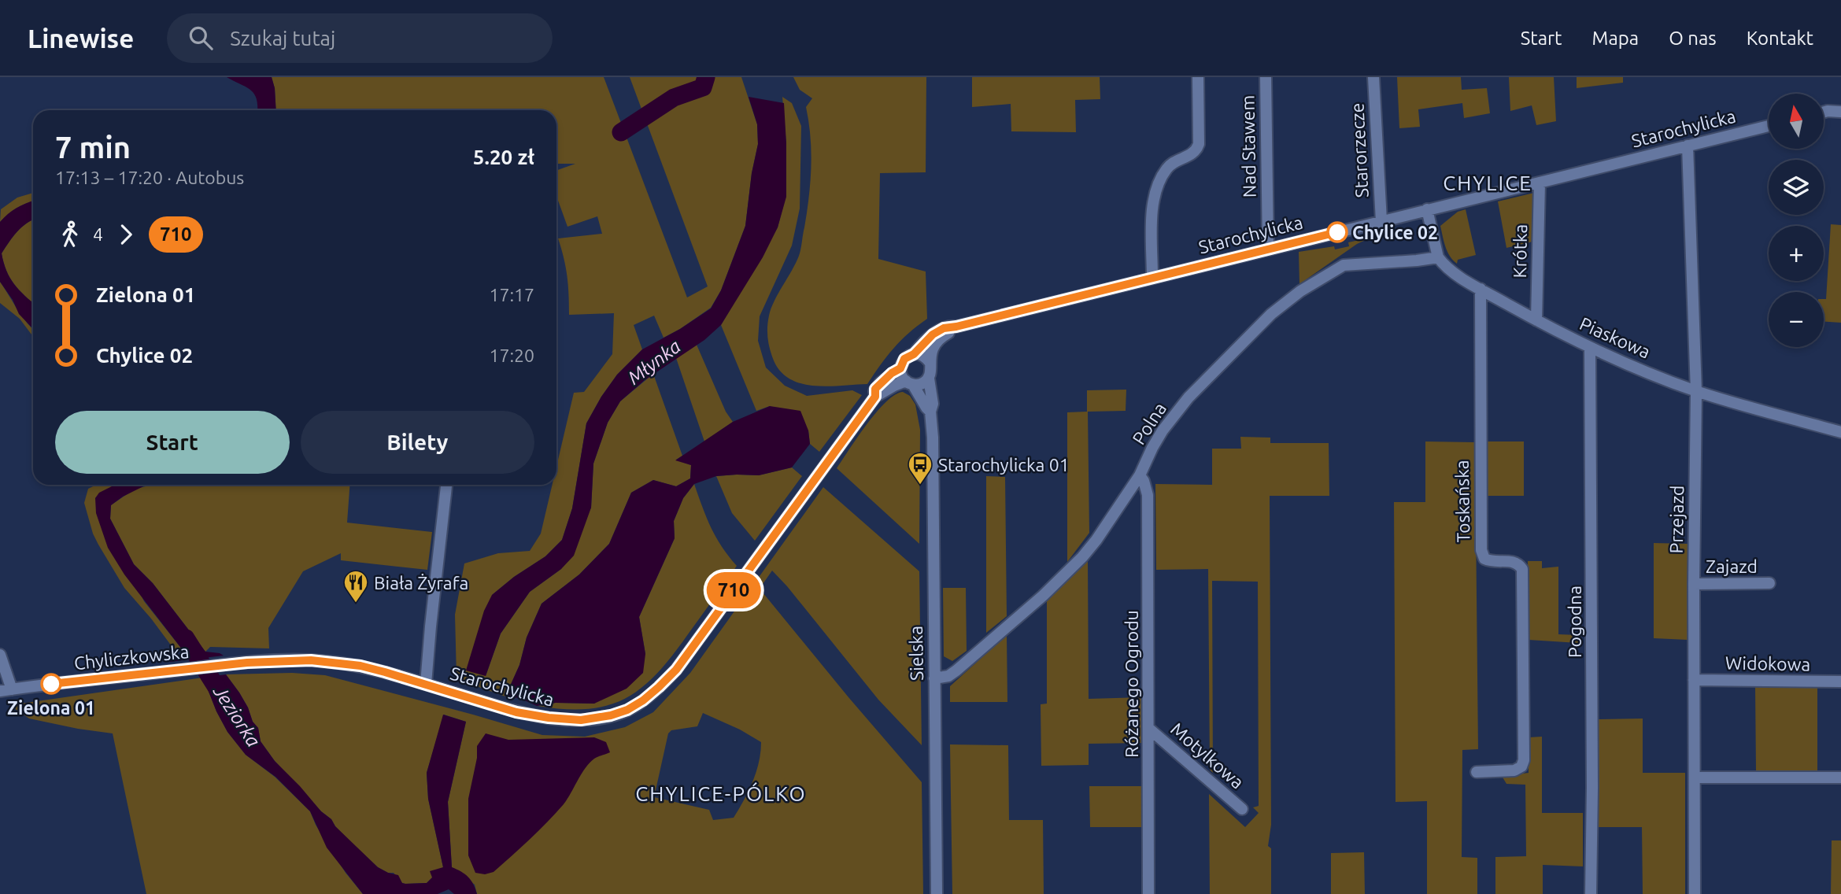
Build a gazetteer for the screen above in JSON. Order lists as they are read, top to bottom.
{
  "streets": {
    "street": [
      "Starochylicka",
      "Nad Stawem",
      "Starorzecze",
      "Krótka",
      "Piaskowa",
      "Polna",
      "Toskańska",
      "Przejazd",
      "Zajazd",
      "Pogodna",
      "Sielska",
      "Chyliczkowska",
      "Widokowa",
      "Różanego Ogrodu",
      "Motylkowa"
    ]
  },
  "crossings": [
    ["Starochylicka", "Nad Stawem"],
    ["Starochylicka", "Starorzecze"],
    ["Starochylicka", "Krótka"],
    ["Starochylicka", "Przejazd"],
    ["Starochylicka", "Sielska"],
    ["Starochylicka", "Chyliczkowska"],
    ["Krótka", "Piaskowa"],
    ["Piaskowa", "Polna"],
    ["Piaskowa", "Toskańska"],
    ["Piaskowa", "Przejazd"],
    ["Piaskowa", "Pogodna"],
    ["Polna", "Sielska"],
    ["Polna", "Różanego Ogrodu"],
    ["Przejazd", "Zajazd"],
    ["Przejazd", "Widokowa"],
    ["Różanego Ogrodu", "Motylkowa"]
  ],
  "districts": ["CHYLICE", "CHYLICE-PÓLKO"],
  "water": ["Młynka", "Jeziorka"],
  "places": {
    "other": ["Chylice 02", "Zielona 01"],
    "bus stop": ["Starochylicka 01"],
    "restaurant": ["Biała Żyrafa"]
  },
  "lines": ["bus line 710"],
  "north": "top",
  "page": {
    "header": "Linewise",
    "search": "Szukaj tutaj",
    "nav": [
      "Start",
      "Mapa",
      "O nas",
      "Kontakt"
    ],
    "on_map": "710",
    "map_buttons": ["+", "−"],
    "heading": ["7 min", "17:13 – 17:20 · Autobus", "5.20 zł"],
    "legs": ["4", "710"],
    "list": [
      {
        "name": "Zielona 01",
        "value": "17:17"
      },
      {
        "name": "Chylice 02",
        "value": "17:20"
      }
    ],
    "buttons": ["Start", "Bilety"]
  }
}
